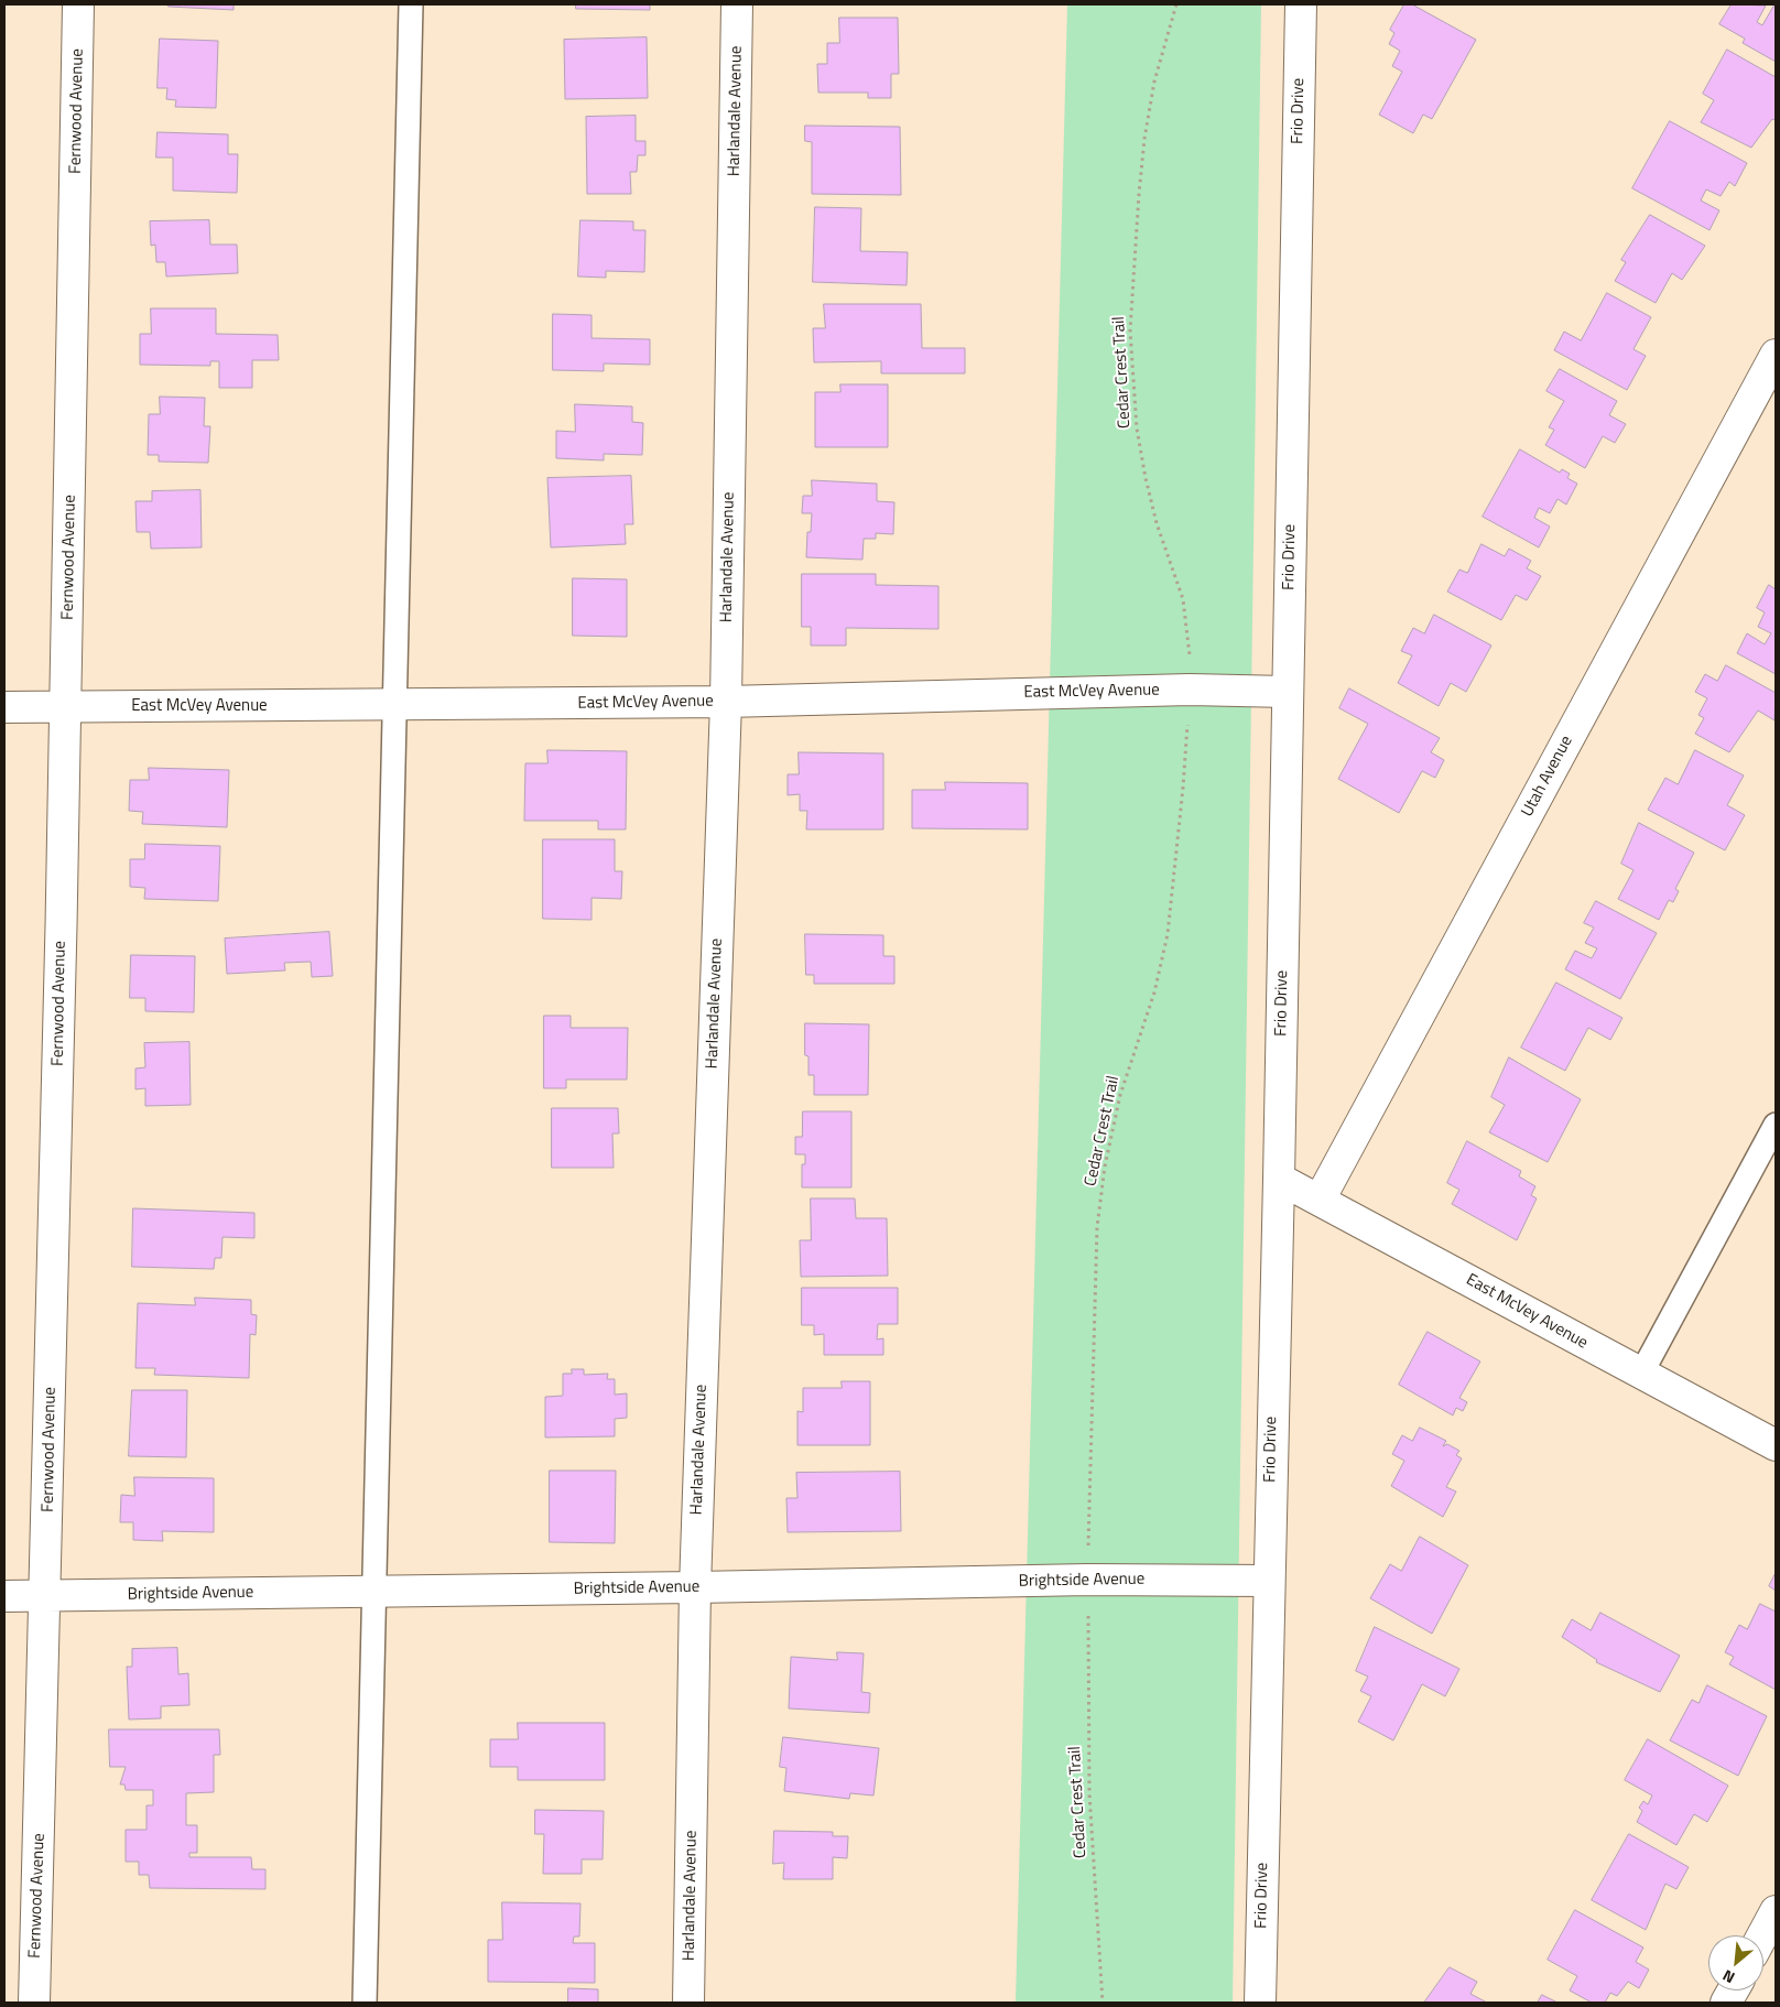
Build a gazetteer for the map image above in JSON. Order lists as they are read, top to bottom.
{
  "streets": {
    "street": [
      "Fernwood Avenue",
      "Harlandale Avenue",
      "Frio Drive",
      "East McVey Avenue",
      "Utah Avenue",
      "Brightside Avenue"
    ],
    "path": ["Cedar Crest Trail"]
  },
  "crossings": [
    ["Fernwood Avenue", "East McVey Avenue"],
    ["Fernwood Avenue", "Brightside Avenue"],
    ["Harlandale Avenue", "East McVey Avenue"],
    ["Harlandale Avenue", "Brightside Avenue"],
    ["Frio Drive", "East McVey Avenue"],
    ["Frio Drive", "Brightside Avenue"],
    ["East McVey Avenue", "Utah Avenue"]
  ],
  "north": "bottom left"
}
